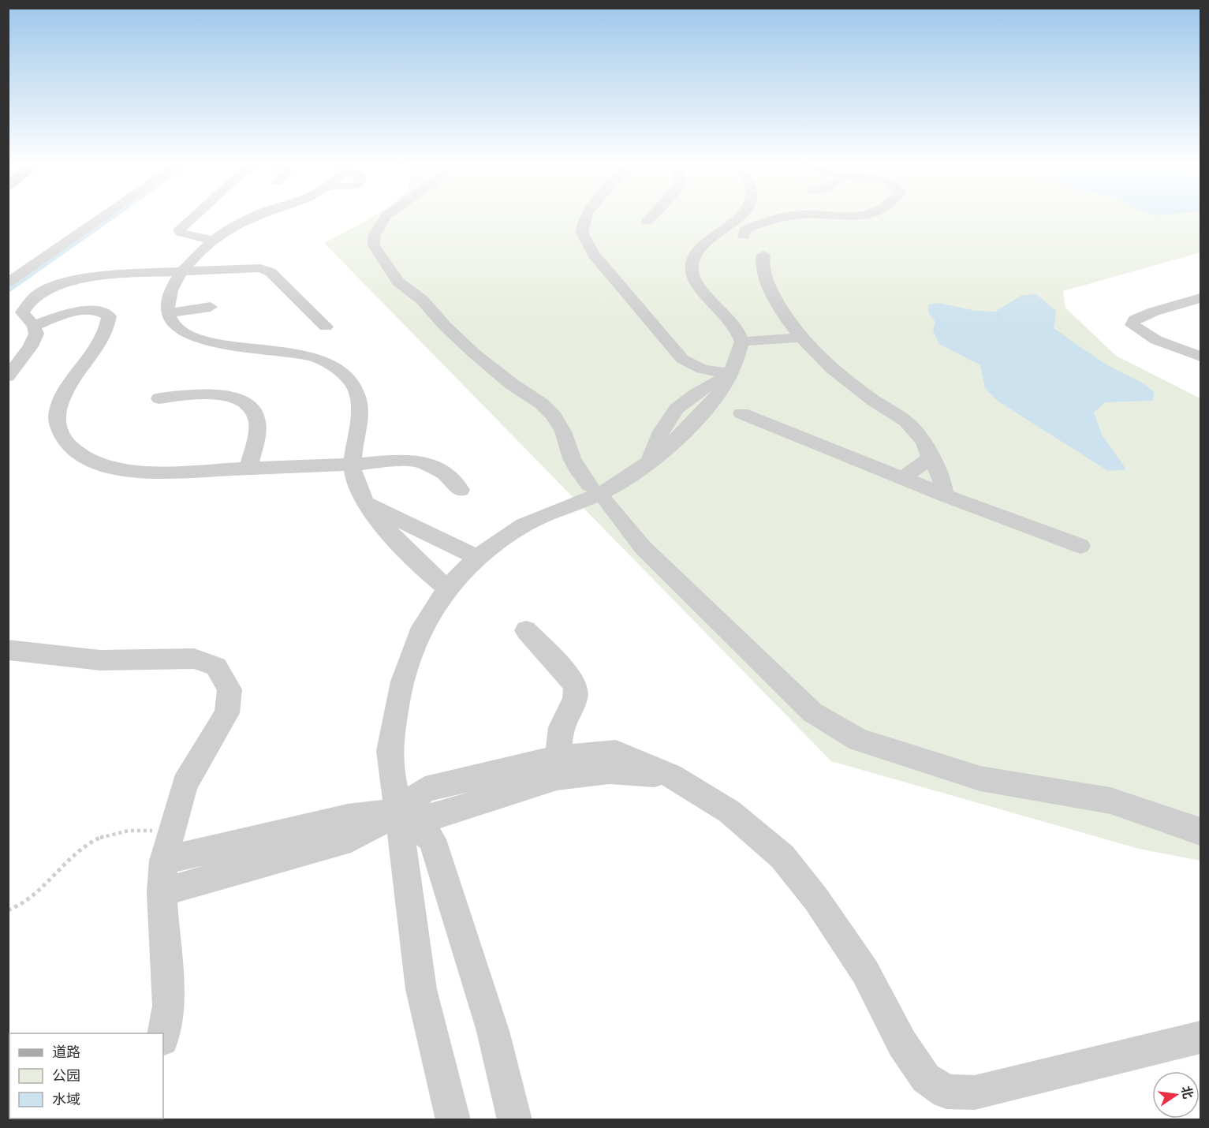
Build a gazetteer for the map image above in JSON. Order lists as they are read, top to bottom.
{
  "legend": ["道路", "公园", "水域"],
  "north": "right"
}
